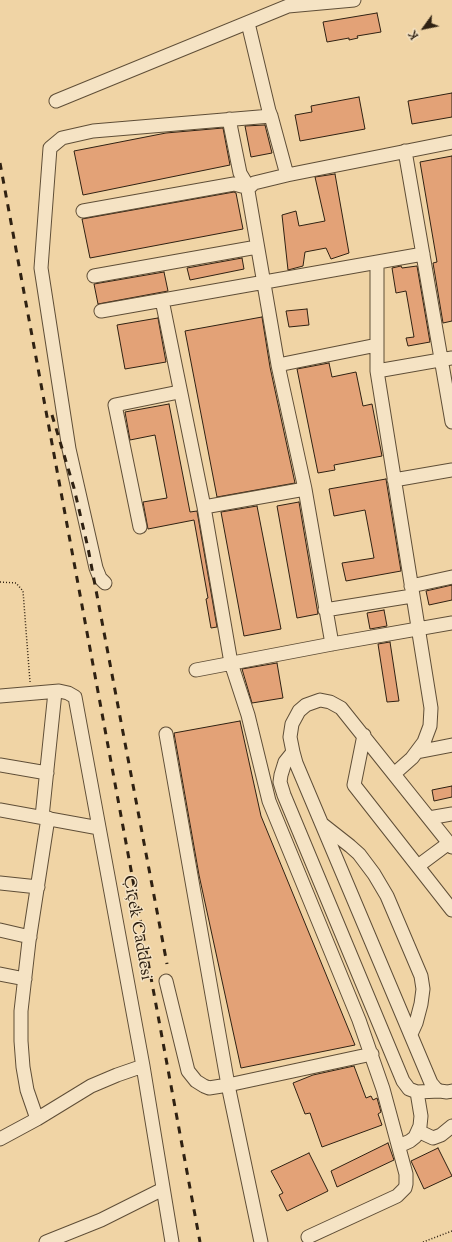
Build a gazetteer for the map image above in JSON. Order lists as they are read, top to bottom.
{
  "streets": {
    "street": ["Çiçek Caddesi"]
  },
  "north": "bottom left"
}
